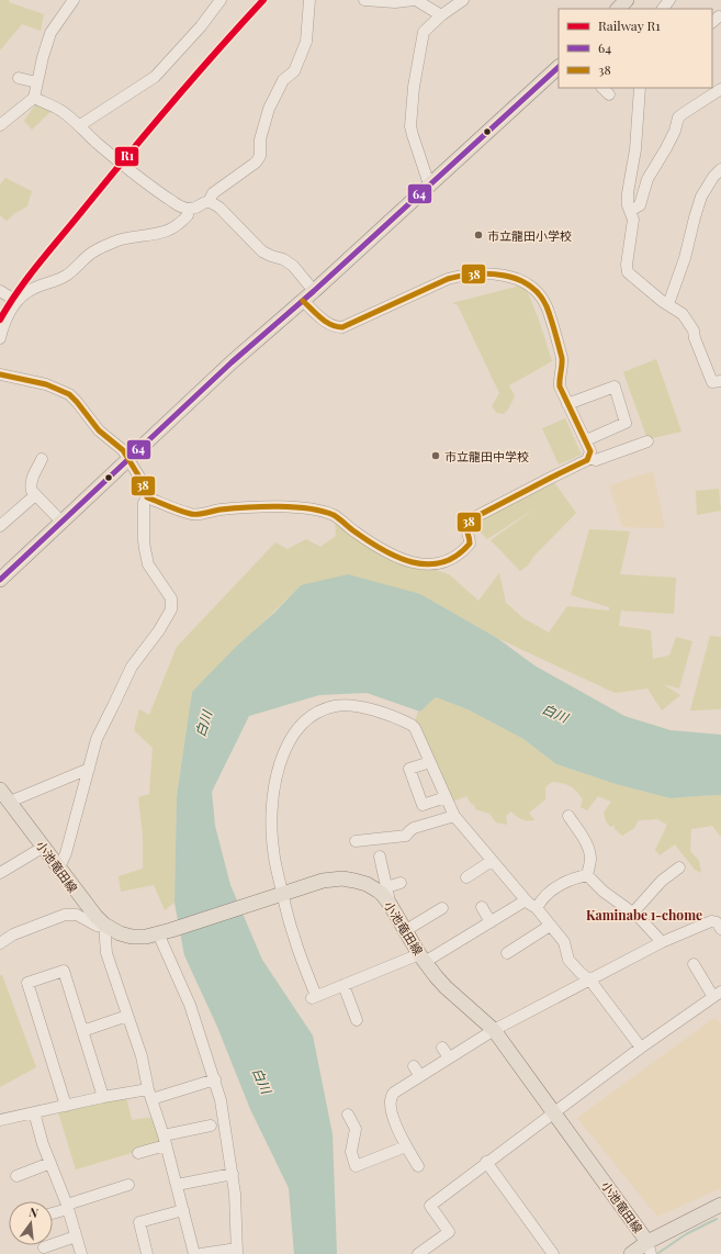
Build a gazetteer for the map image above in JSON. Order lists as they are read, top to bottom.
{
  "streets": {
    "main road": ["小池竜田線"]
  },
  "districts": ["Kaminabe 1-chome"],
  "water": ["白川"],
  "places": ["市立龍田小学校", "市立龍田中学校"],
  "lines": ["rail line R1", "transit line 64", "transit line 38"],
  "legend": ["Railway R1", "64", "38"],
  "north": "top"
}
